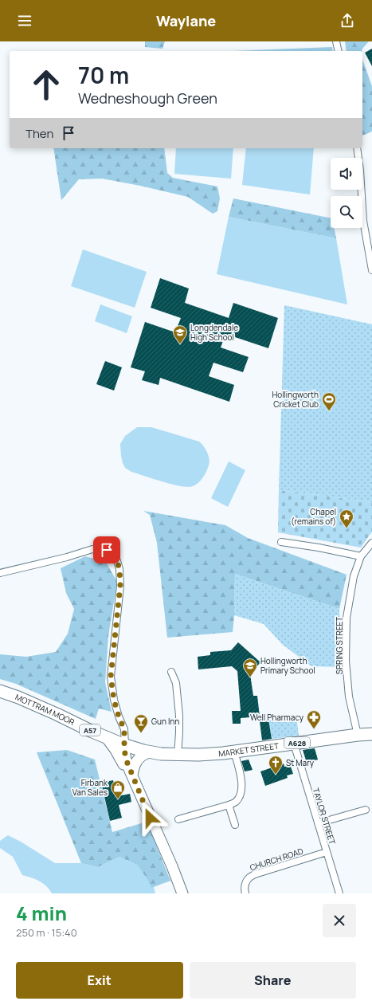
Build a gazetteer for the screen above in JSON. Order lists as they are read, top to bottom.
{
  "streets": {
    "highway": [
      "MOTTRAM MOOR",
      "A57",
      "A628",
      "MARKET STREET"
    ],
    "street": ["SPRING STREET", "TAYLOR STREET", "CHURCH ROAD"]
  },
  "crossings": [
    ["SPRING STREET", "MARKET STREET"],
    ["MOTTRAM MOOR", "MARKET STREET"],
    ["MARKET STREET", "TAYLOR STREET"],
    ["TAYLOR STREET", "CHURCH ROAD"]
  ],
  "places": {
    "school or university": ["Longdendale High School", "Hollingworth Primary School"],
    "sports": ["Hollingworth Cricket Club"],
    "place": ["Chapel (remains of)"],
    "pharmacy": ["Well Pharmacy"],
    "bar": ["Gun Inn"],
    "church": ["St Mary"],
    "shop": ["Firbank Van Sales"]
  },
  "page": {
    "header": "Waylane",
    "turn": ["70 m", "Wedneshough Green"],
    "then": "Then",
    "heading": ["4 min", "250 m · 15:40"],
    "buttons": ["Exit", "Share"]
  }
}
